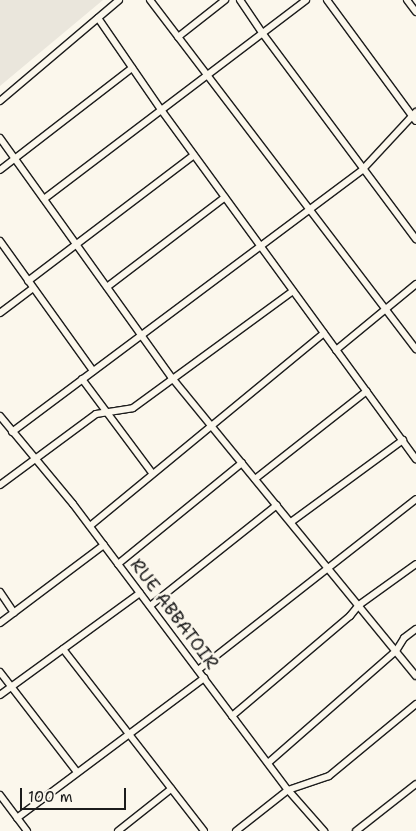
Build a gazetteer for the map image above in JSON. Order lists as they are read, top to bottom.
{
  "streets": {
    "street": ["RUE ABBATOIR"]
  },
  "scale_bar": "100 m"
}
